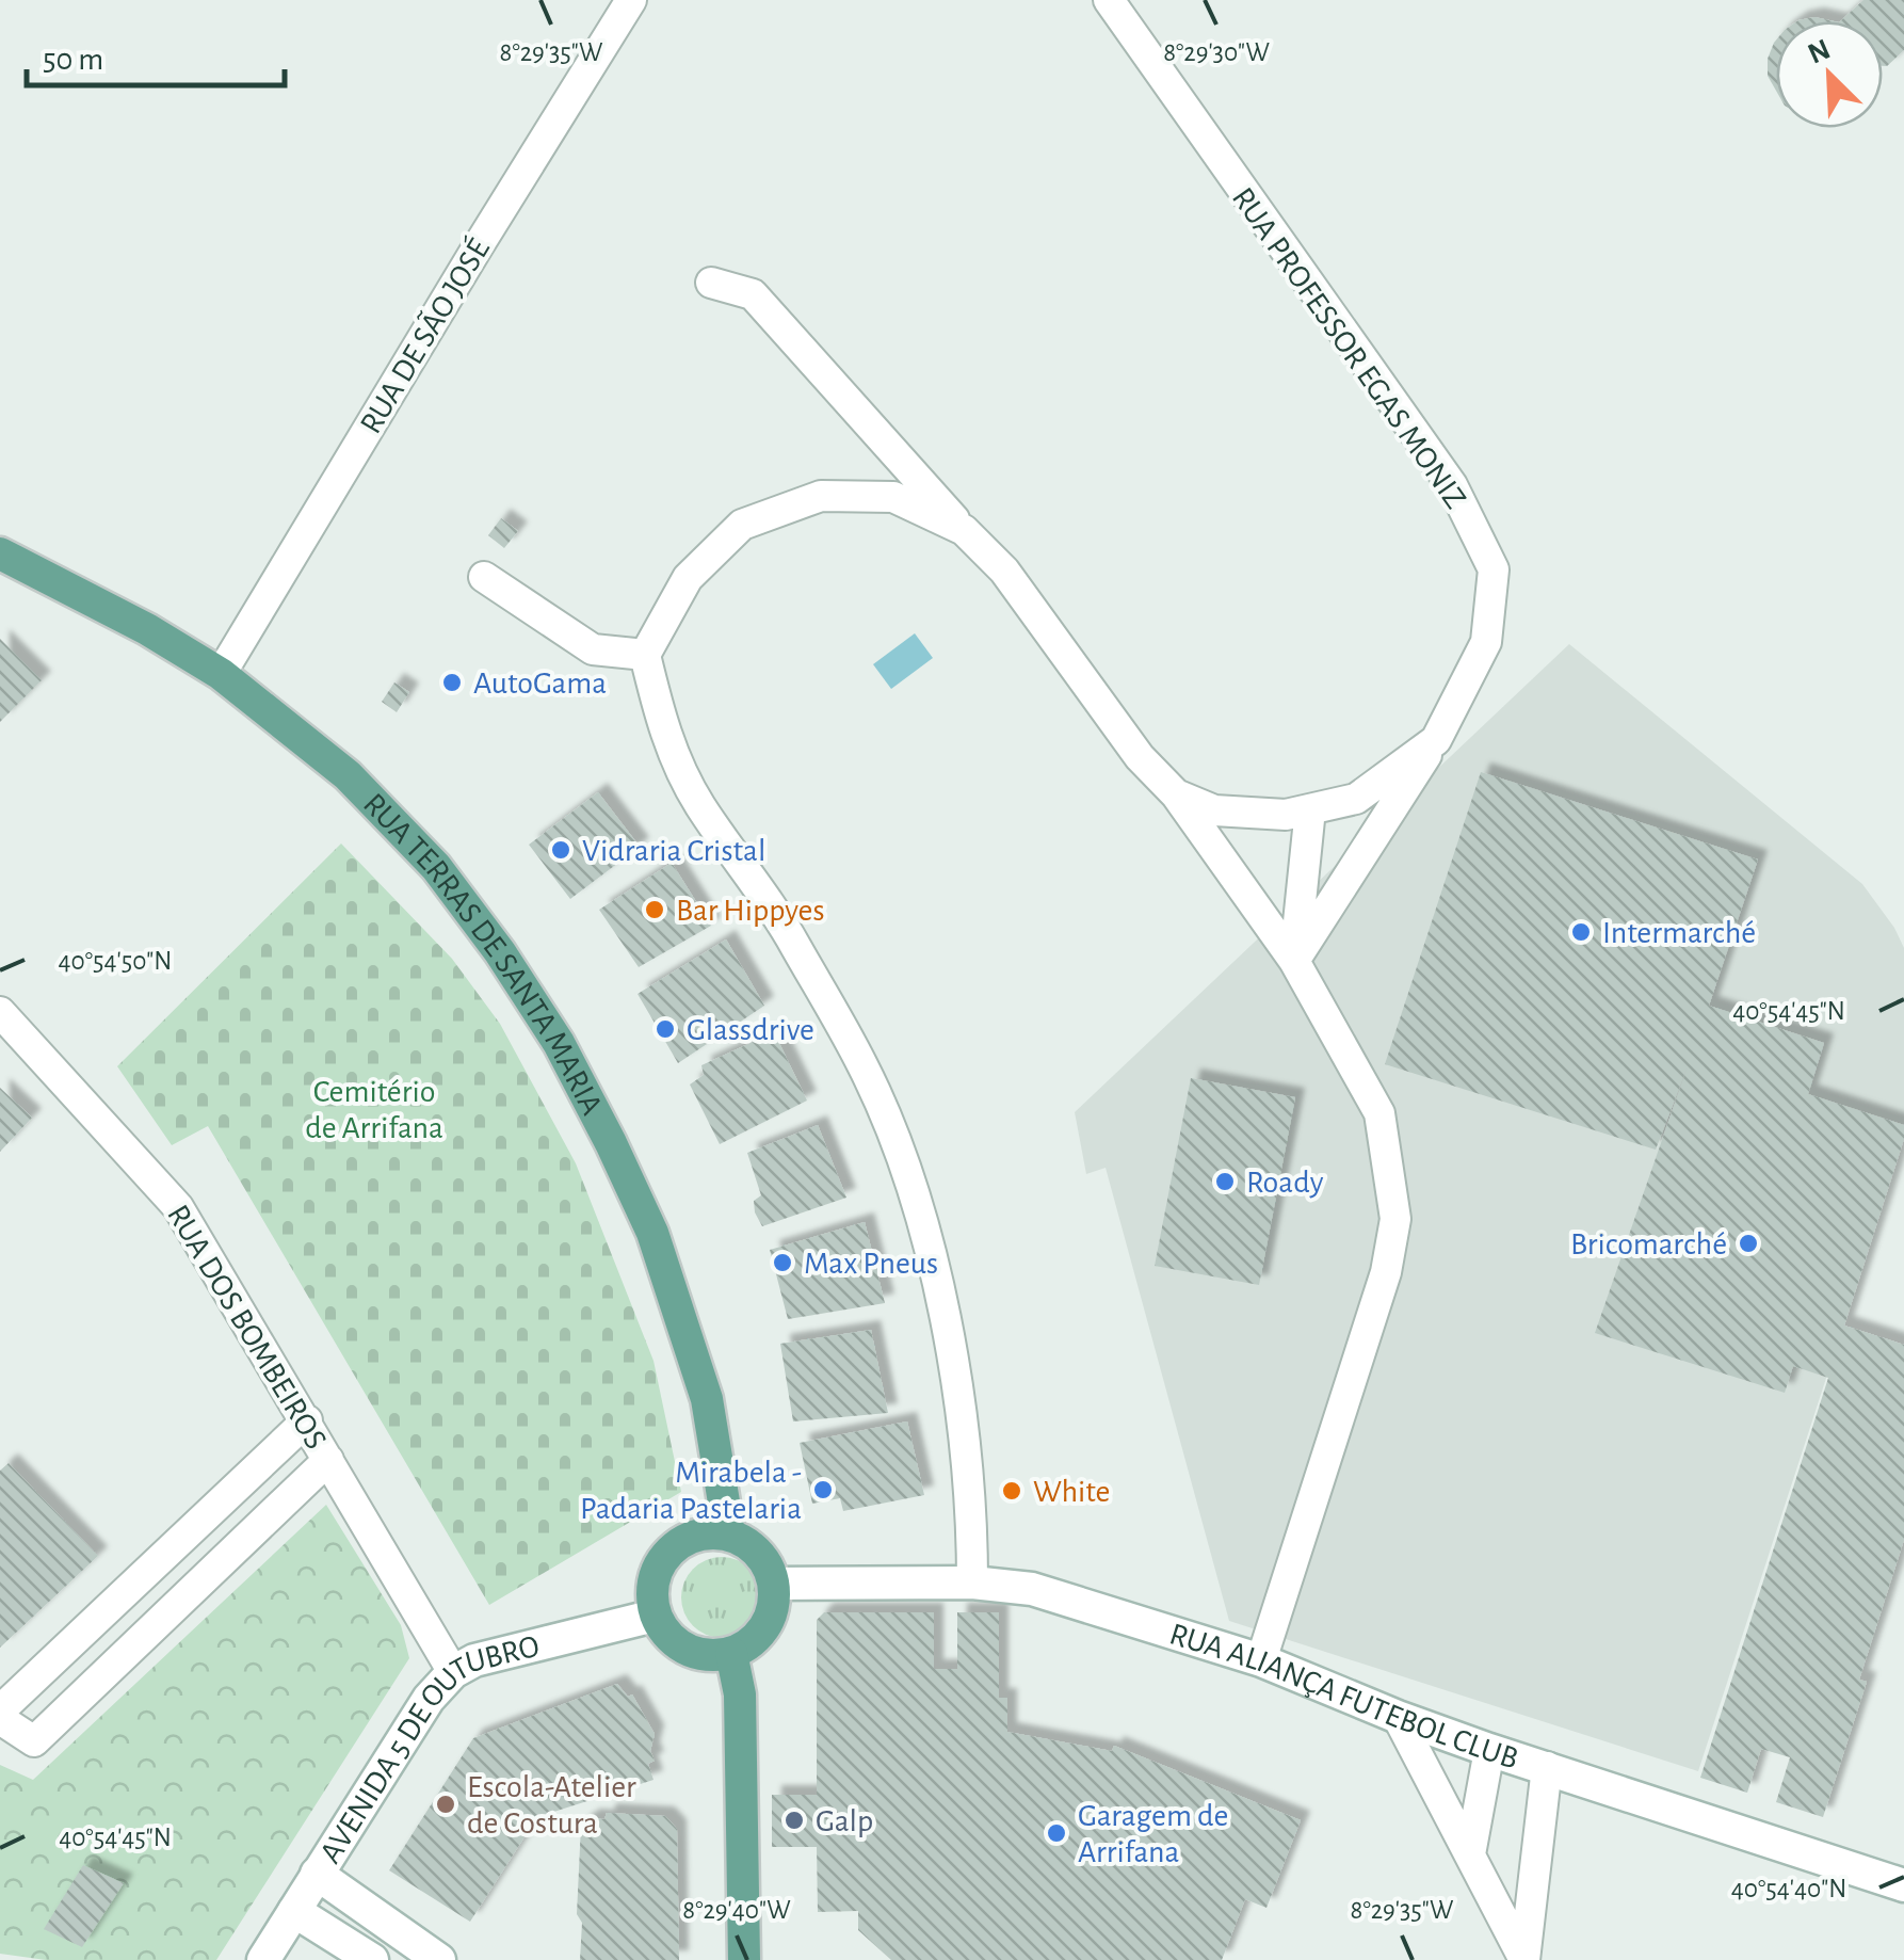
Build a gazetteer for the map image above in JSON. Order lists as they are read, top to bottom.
{
  "streets": {
    "main road": ["RUA TERRAS DE SANTA MARIA"],
    "street": [
      "RUA DE SÃO JOSÉ",
      "RUA PROFESSOR EGAS MONIZ",
      "RUA DOS BOMBEIROS",
      "RUA ALIANÇA FUTEBOL CLUB",
      "AVENIDA 5 DE OUTUBRO"
    ]
  },
  "crossings": [
    ["RUA DE SÃO JOSÉ", "RUA TERRAS DE SANTA MARIA"],
    ["RUA TERRAS DE SANTA MARIA", "RUA ALIANÇA FUTEBOL CLUB"],
    ["RUA TERRAS DE SANTA MARIA", "AVENIDA 5 DE OUTUBRO"],
    ["RUA DOS BOMBEIROS", "AVENIDA 5 DE OUTUBRO"],
    ["RUA ALIANÇA FUTEBOL CLUB", "AVENIDA 5 DE OUTUBRO"]
  ],
  "parks": ["Cemitério de Arrifana"],
  "places": [
    "AutoGama",
    "Vidraria Cristal",
    "Bar Hippyes",
    "Intermarché",
    "Glassdrive",
    "Roady",
    "Bricomarché",
    "Max Pneus",
    "Mirabela - Padaria Pastelaria",
    "White",
    "Escola-Atelier de Costura",
    "Galp",
    "Garagem de Arrifana"
  ],
  "scale_bar": "50 m",
  "north": "top left",
  "coordinates": [
    "8°29'35\"W",
    "8°29'30\"W",
    "40°54'50\"N",
    "40°54'45\"N",
    "40°54'40\"N",
    "8°29'40\"W"
  ]
}
